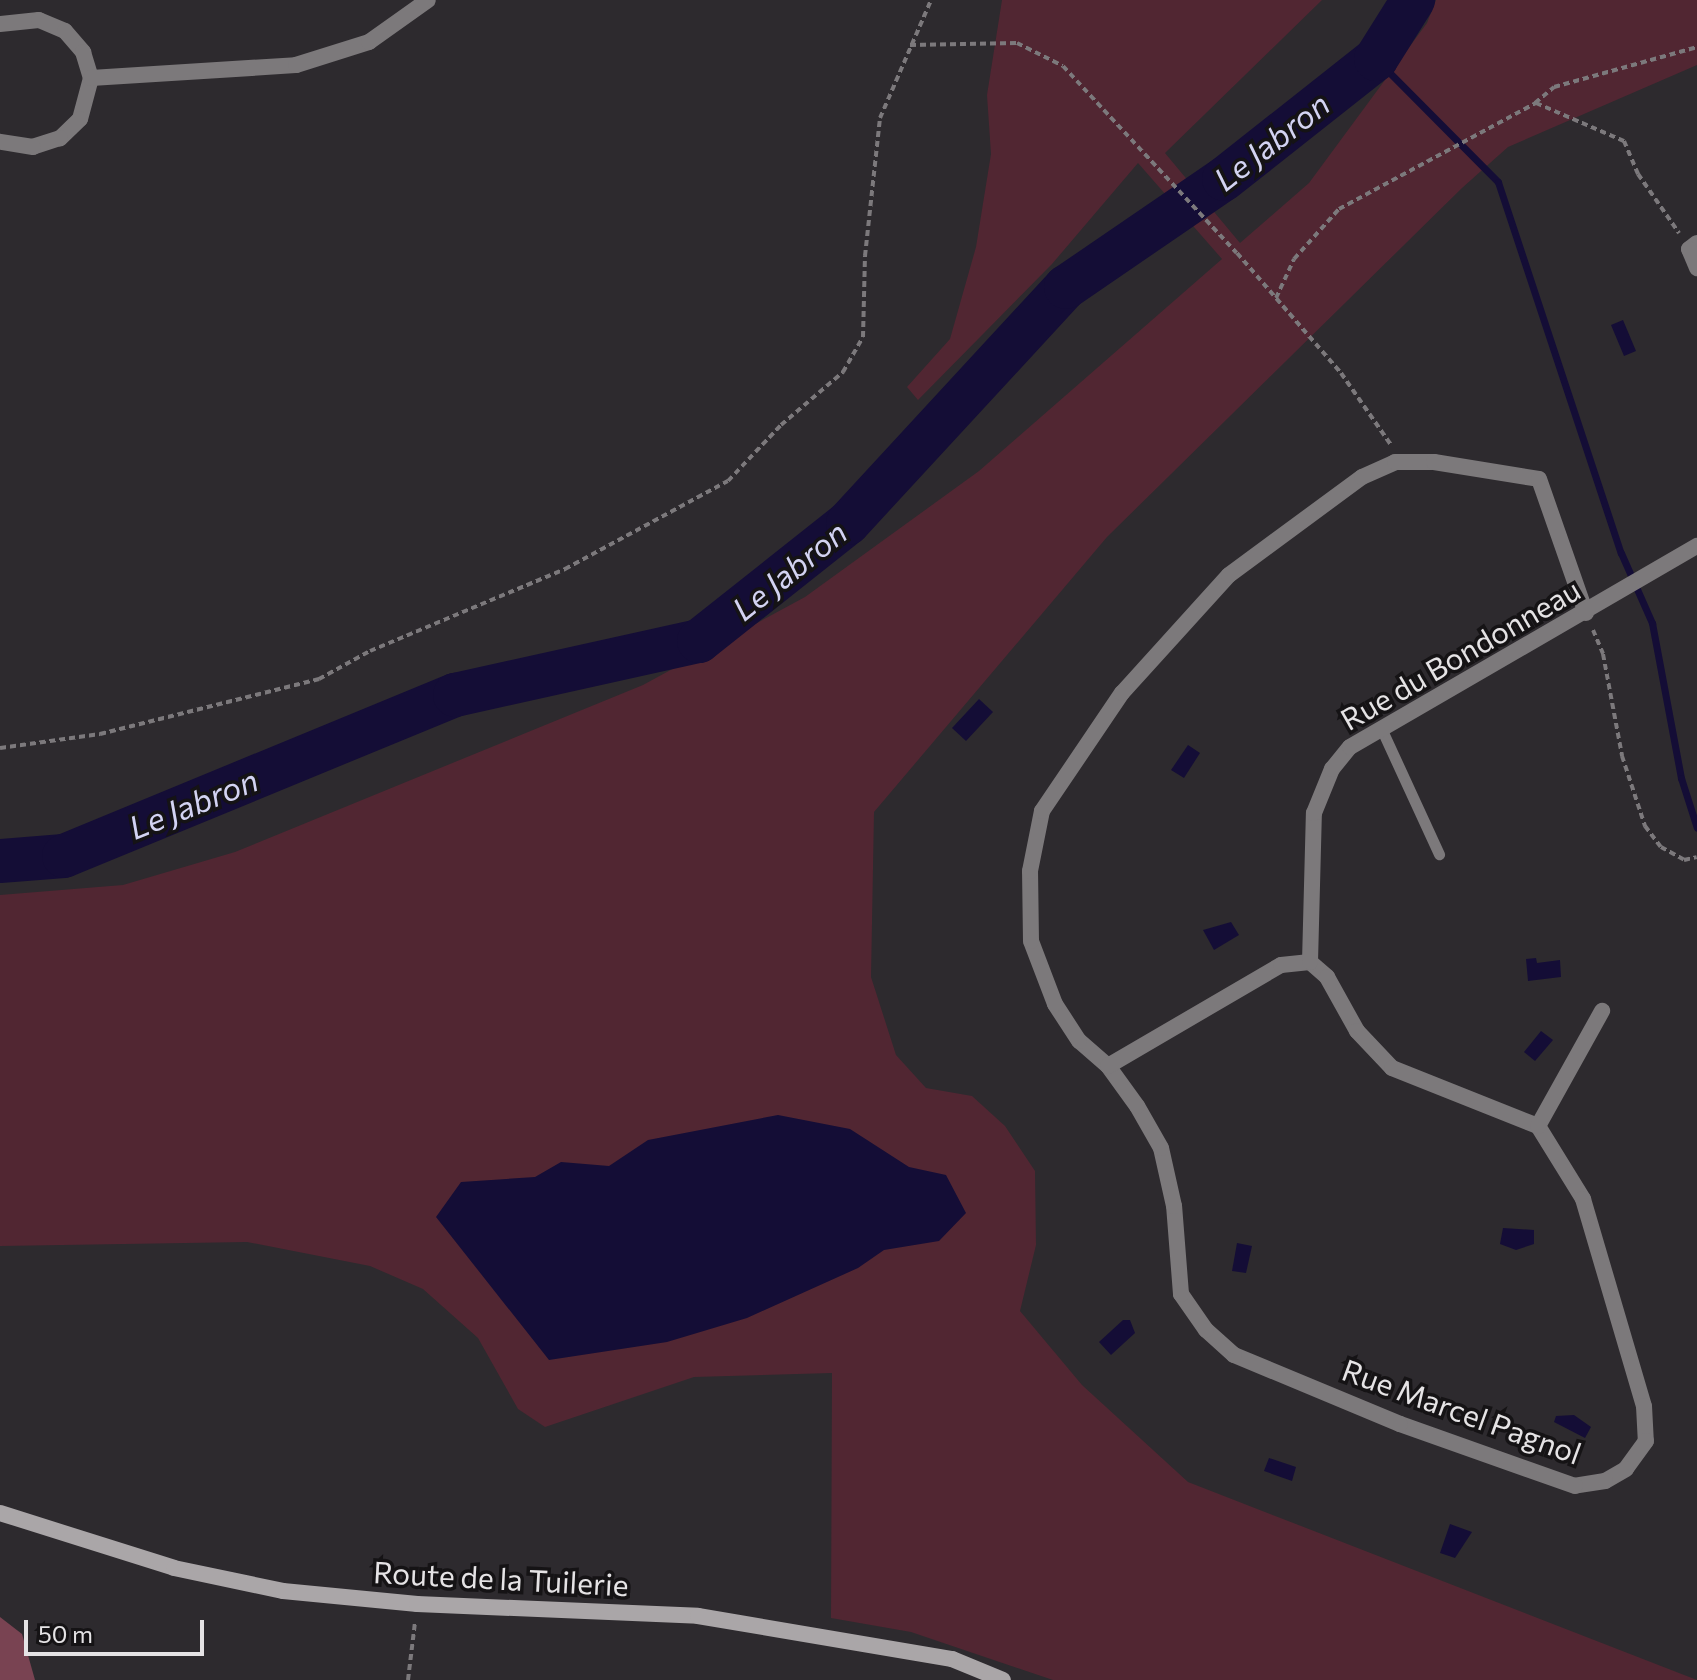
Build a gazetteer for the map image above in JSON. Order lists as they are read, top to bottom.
{
  "streets": {
    "main road": ["Route de la Tuilerie"],
    "street": ["Rue du Bondonneau", "Rue Marcel Pagnol"]
  },
  "water": ["Le Jabron"],
  "scale_bar": "50 m"
}
